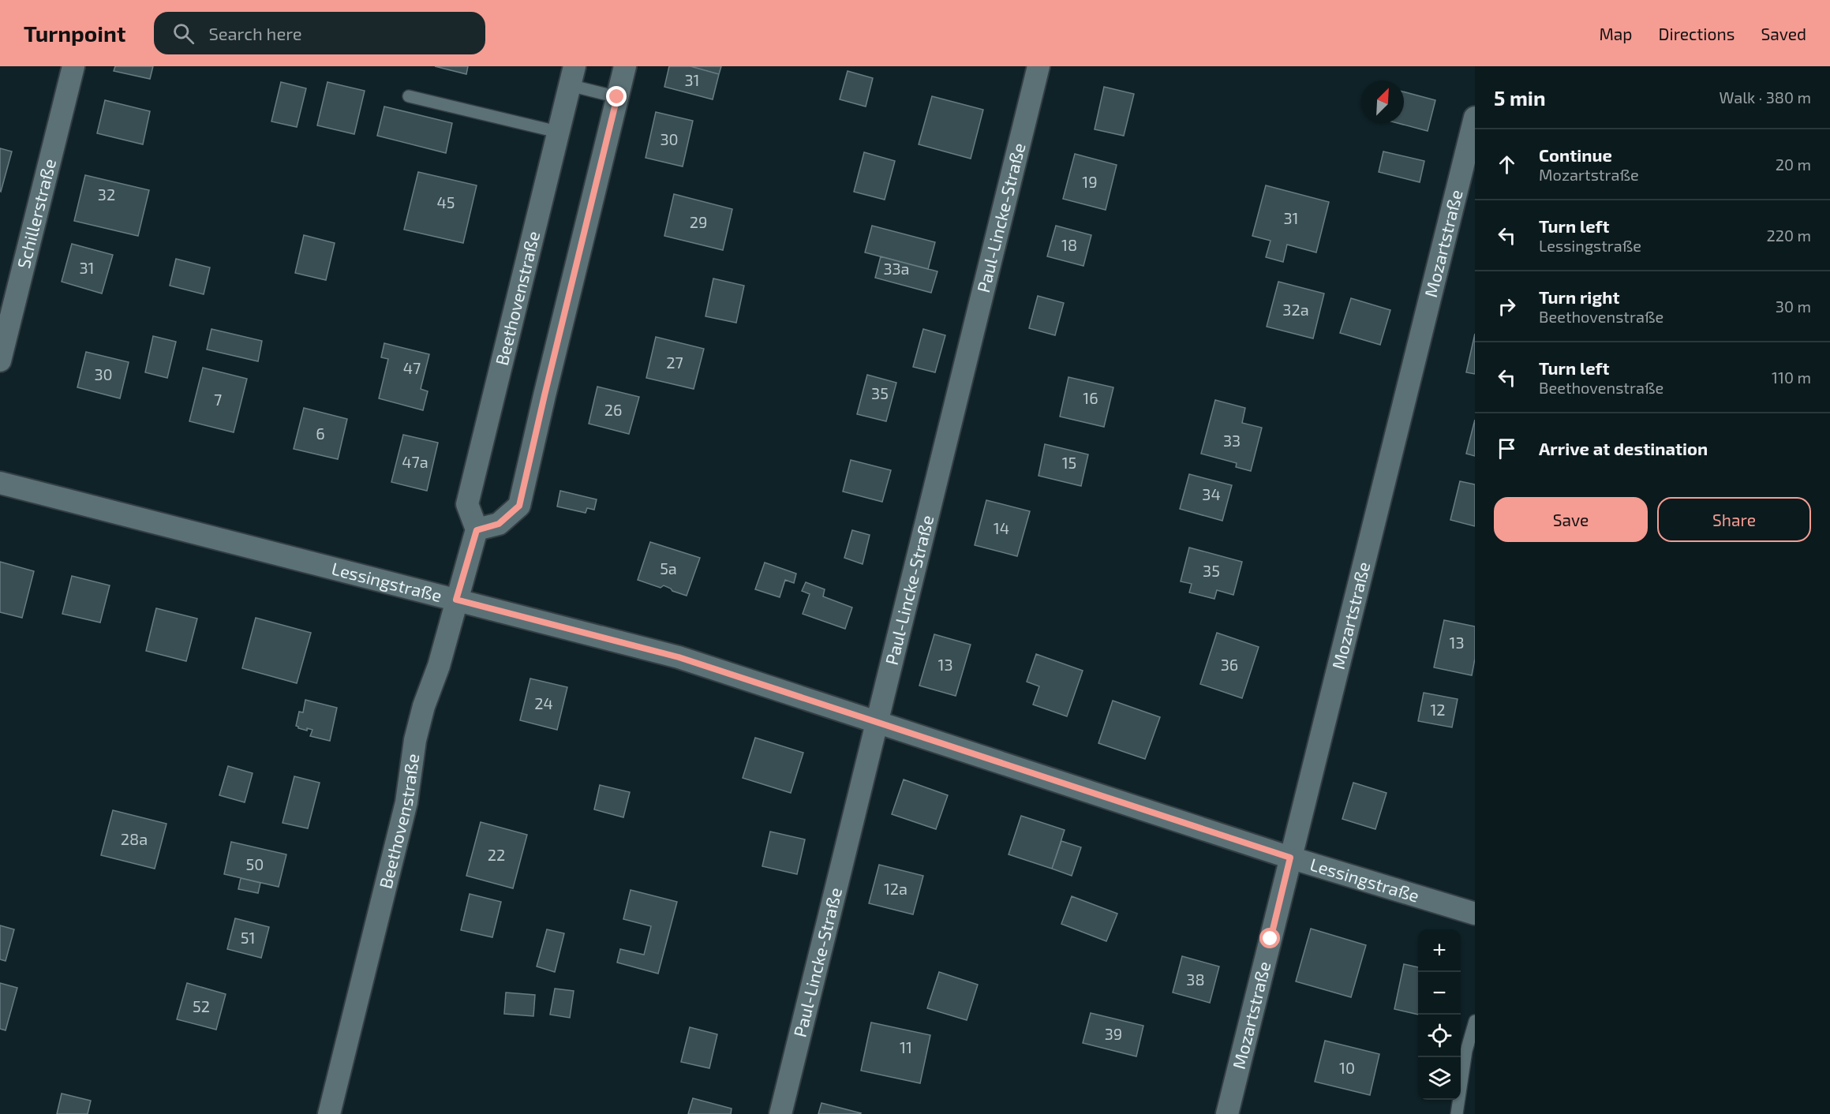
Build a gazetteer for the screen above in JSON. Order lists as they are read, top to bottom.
{
  "streets": {
    "street": [
      "Schillerstraße",
      "Paul-Lincke-Straße",
      "Mozartstraße",
      "Beethovenstraße",
      "Lessingstraße"
    ]
  },
  "crossings": [
    ["Paul-Lincke-Straße", "Lessingstraße"],
    ["Mozartstraße", "Lessingstraße"],
    ["Beethovenstraße", "Lessingstraße"]
  ],
  "house_numbers": [
    "31",
    "30",
    "19",
    "32",
    "45",
    "31",
    "29",
    "18",
    "31",
    "33a",
    "32a",
    "27",
    "47",
    "30",
    "35",
    "16",
    "7",
    "26",
    "6",
    "33",
    "47a",
    "15",
    "34",
    "14",
    "5a",
    "35",
    "13",
    "13",
    "36",
    "24",
    "12",
    "28a",
    "22",
    "50",
    "12a",
    "51",
    "38",
    "52",
    "39",
    "11",
    "10"
  ],
  "north": "top right",
  "page": {
    "header": "Turnpoint",
    "search": "Search here",
    "nav": ["Map", "Directions", "Saved"],
    "heading": ["5 min", "Walk · 380 m"],
    "list": [
      ["Continue", "Mozartstraße", "20 m"],
      ["Turn left", "Lessingstraße", "220 m"],
      ["Turn right", "Beethovenstraße", "30 m"],
      ["Turn left", "Beethovenstraße", "110 m"],
      "Arrive at destination"
    ],
    "buttons": ["Save", "Share"],
    "map_buttons": ["+", "−"]
  }
}
